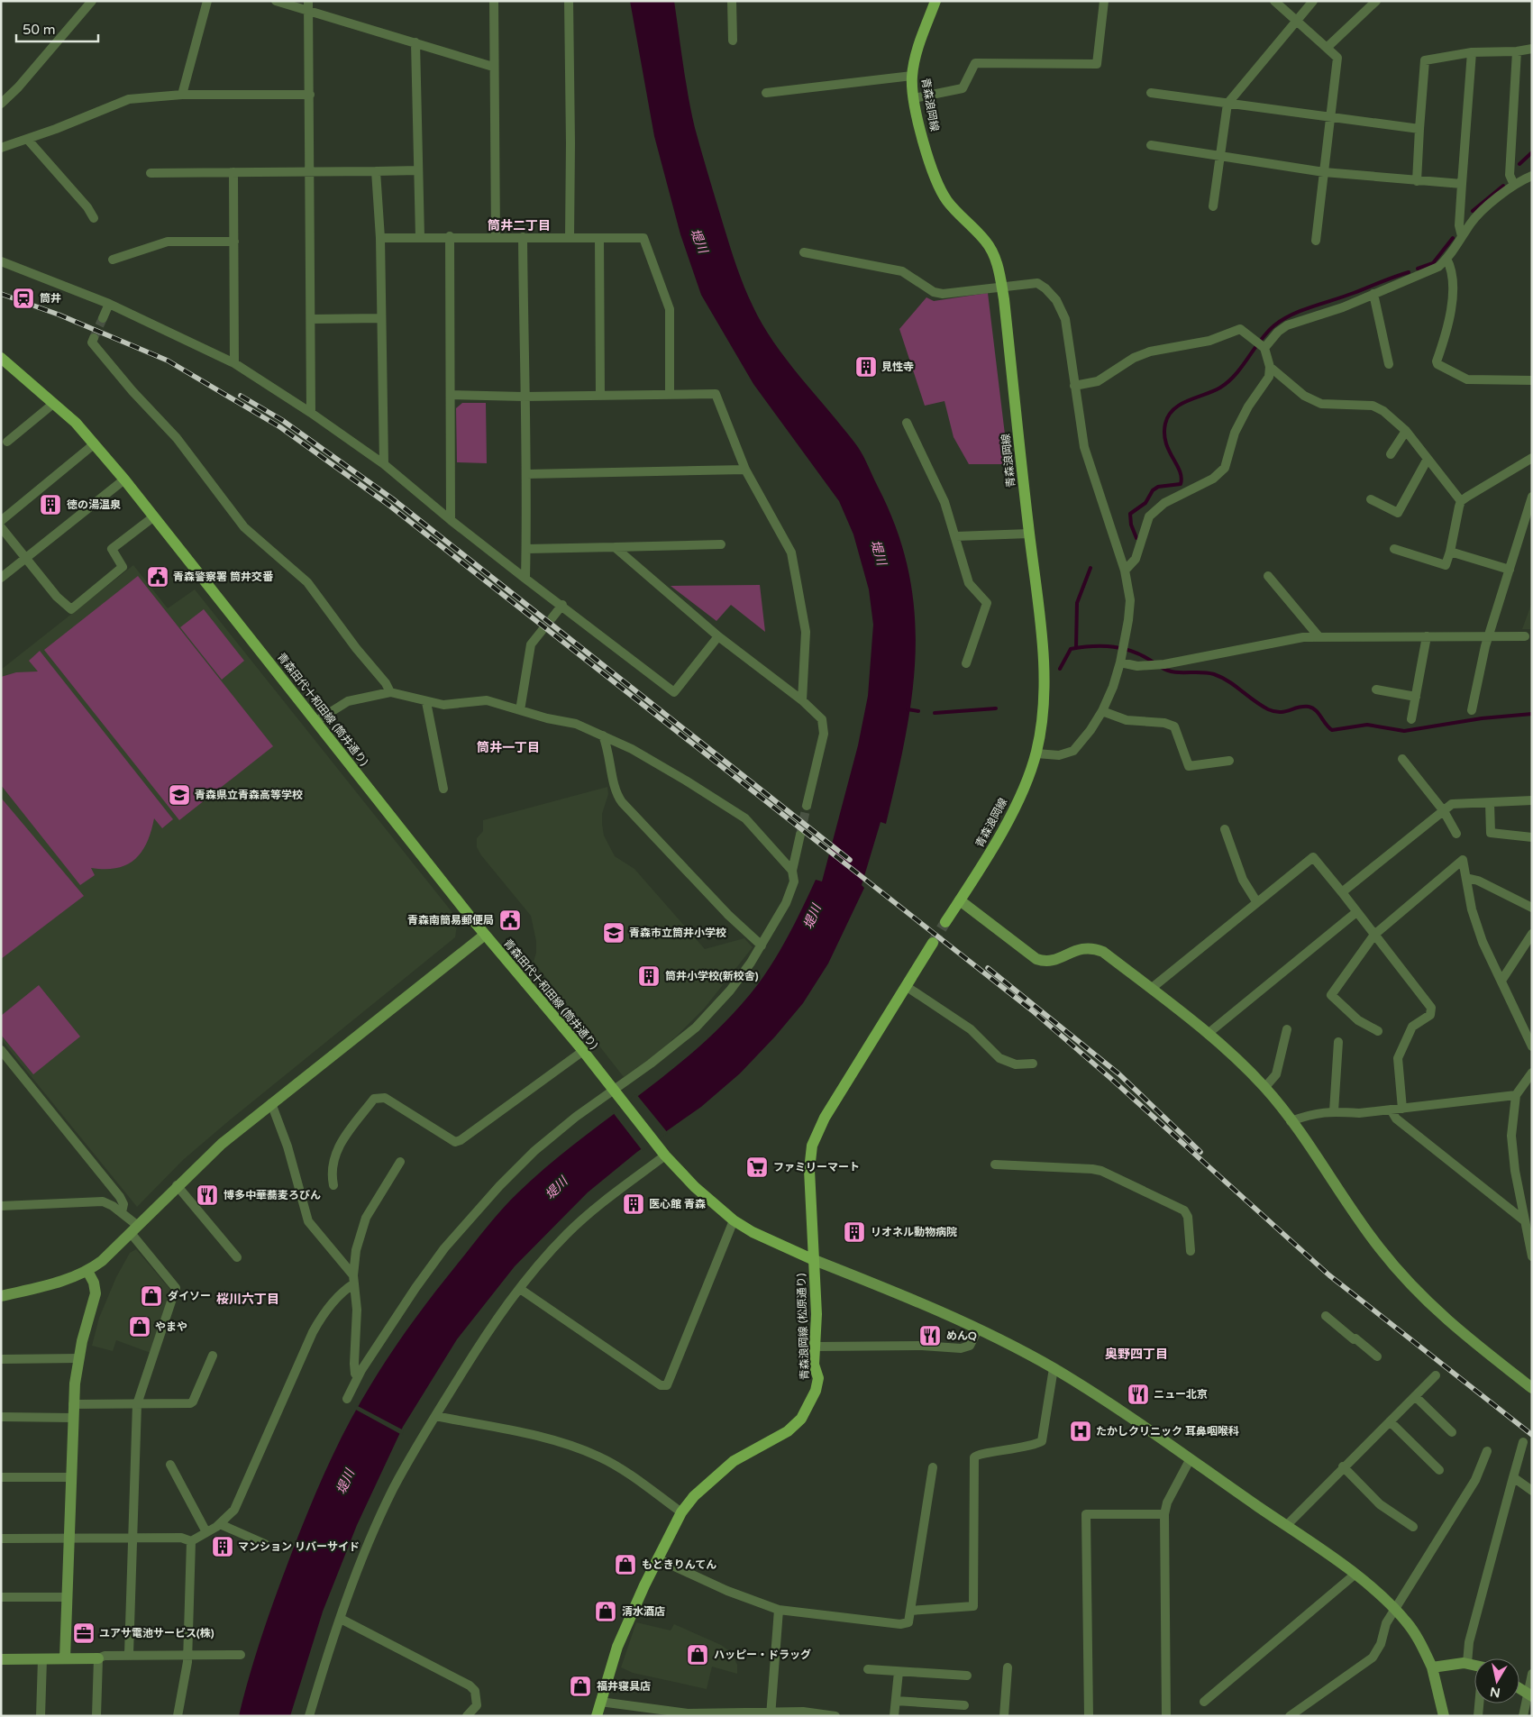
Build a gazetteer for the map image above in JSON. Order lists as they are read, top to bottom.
{
  "streets": {
    "main road": ["青森浪岡線", "青森田代十和田線 (筒井通り)", "青森浪岡線 (松原通り)"]
  },
  "crossings": [
    ["青森田代十和田線 (筒井通り)", "青森浪岡線 (松原通り)"]
  ],
  "districts": [
    "筒井二丁目",
    "筒井一丁目",
    "桜川六丁目",
    "奥野四丁目"
  ],
  "water": ["堤川"],
  "places": {
    "station": ["筒井"],
    "building": [
      "見性寺",
      "徳の湯温泉",
      "筒井小学校(新校舎)",
      "医心館 青森",
      "リオネル動物病院",
      "マンション リバーサイド"
    ],
    "public building": ["青森警察署 筒井交番", "青森南簡易郵便局"],
    "school or university": ["青森県立青森高等学校", "青森市立筒井小学校"],
    "supermarket": ["ファミリーマート"],
    "restaurant": ["博多中華蕎麦ろびん", "めんQ", "ニュー北京"],
    "shop": [
      "ダイソー",
      "やまや",
      "もときりんてん",
      "清水酒店",
      "ハッピー・ドラッグ",
      "福井寝具店"
    ],
    "hospital": ["たかしクリニック 耳鼻咽喉科"],
    "office": ["ユアサ電池サービス(株)"]
  },
  "scale_bar": "50 m",
  "north": "bottom"
}
